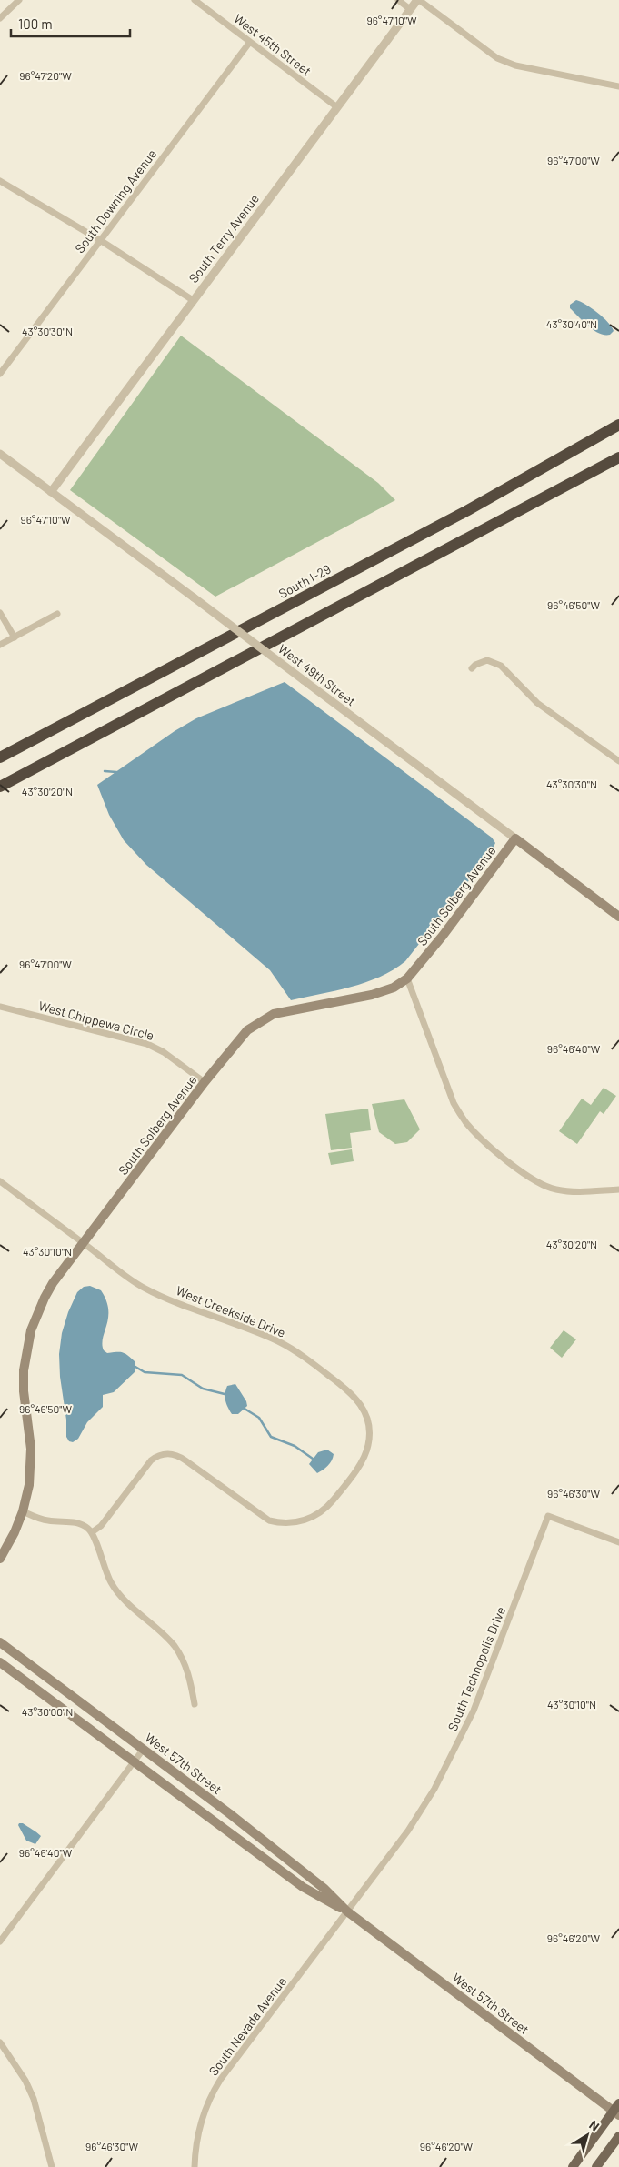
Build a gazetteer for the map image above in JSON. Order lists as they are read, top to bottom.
{
  "streets": {
    "highway": ["South I-29"],
    "main road": ["West 49th Street", "South Solberg Avenue", "West 57th Street"],
    "street": [
      "West 45th Street",
      "South Downing Avenue",
      "South Terry Avenue",
      "West Chippewa Circle",
      "West Creekside Drive",
      "South Technopolis Drive",
      "South Nevada Avenue"
    ]
  },
  "crossings": [
    ["West 45th Street", "South Downing Avenue"],
    ["West 45th Street", "South Terry Avenue"],
    ["South Terry Avenue", "West 49th Street"],
    ["West 49th Street", "South Solberg Avenue"],
    ["South Solberg Avenue", "West Chippewa Circle"],
    ["South Solberg Avenue", "West Creekside Drive"],
    ["South Technopolis Drive", "West 57th Street"],
    ["South Technopolis Drive", "South Nevada Avenue"],
    ["West 57th Street", "South Nevada Avenue"]
  ],
  "scale_bar": "100 m",
  "north": "top right",
  "coordinates": [
    "96°47'10\"W",
    "96°47'20\"W",
    "96°47'00\"W",
    "43°30'40\"N",
    "43°30'30\"N",
    "96°46'50\"W",
    "43°30'20\"N",
    "96°46'40\"W",
    "43°30'10\"N",
    "96°46'30\"W",
    "43°30'00\"N",
    "96°46'20\"W"
  ]
}
